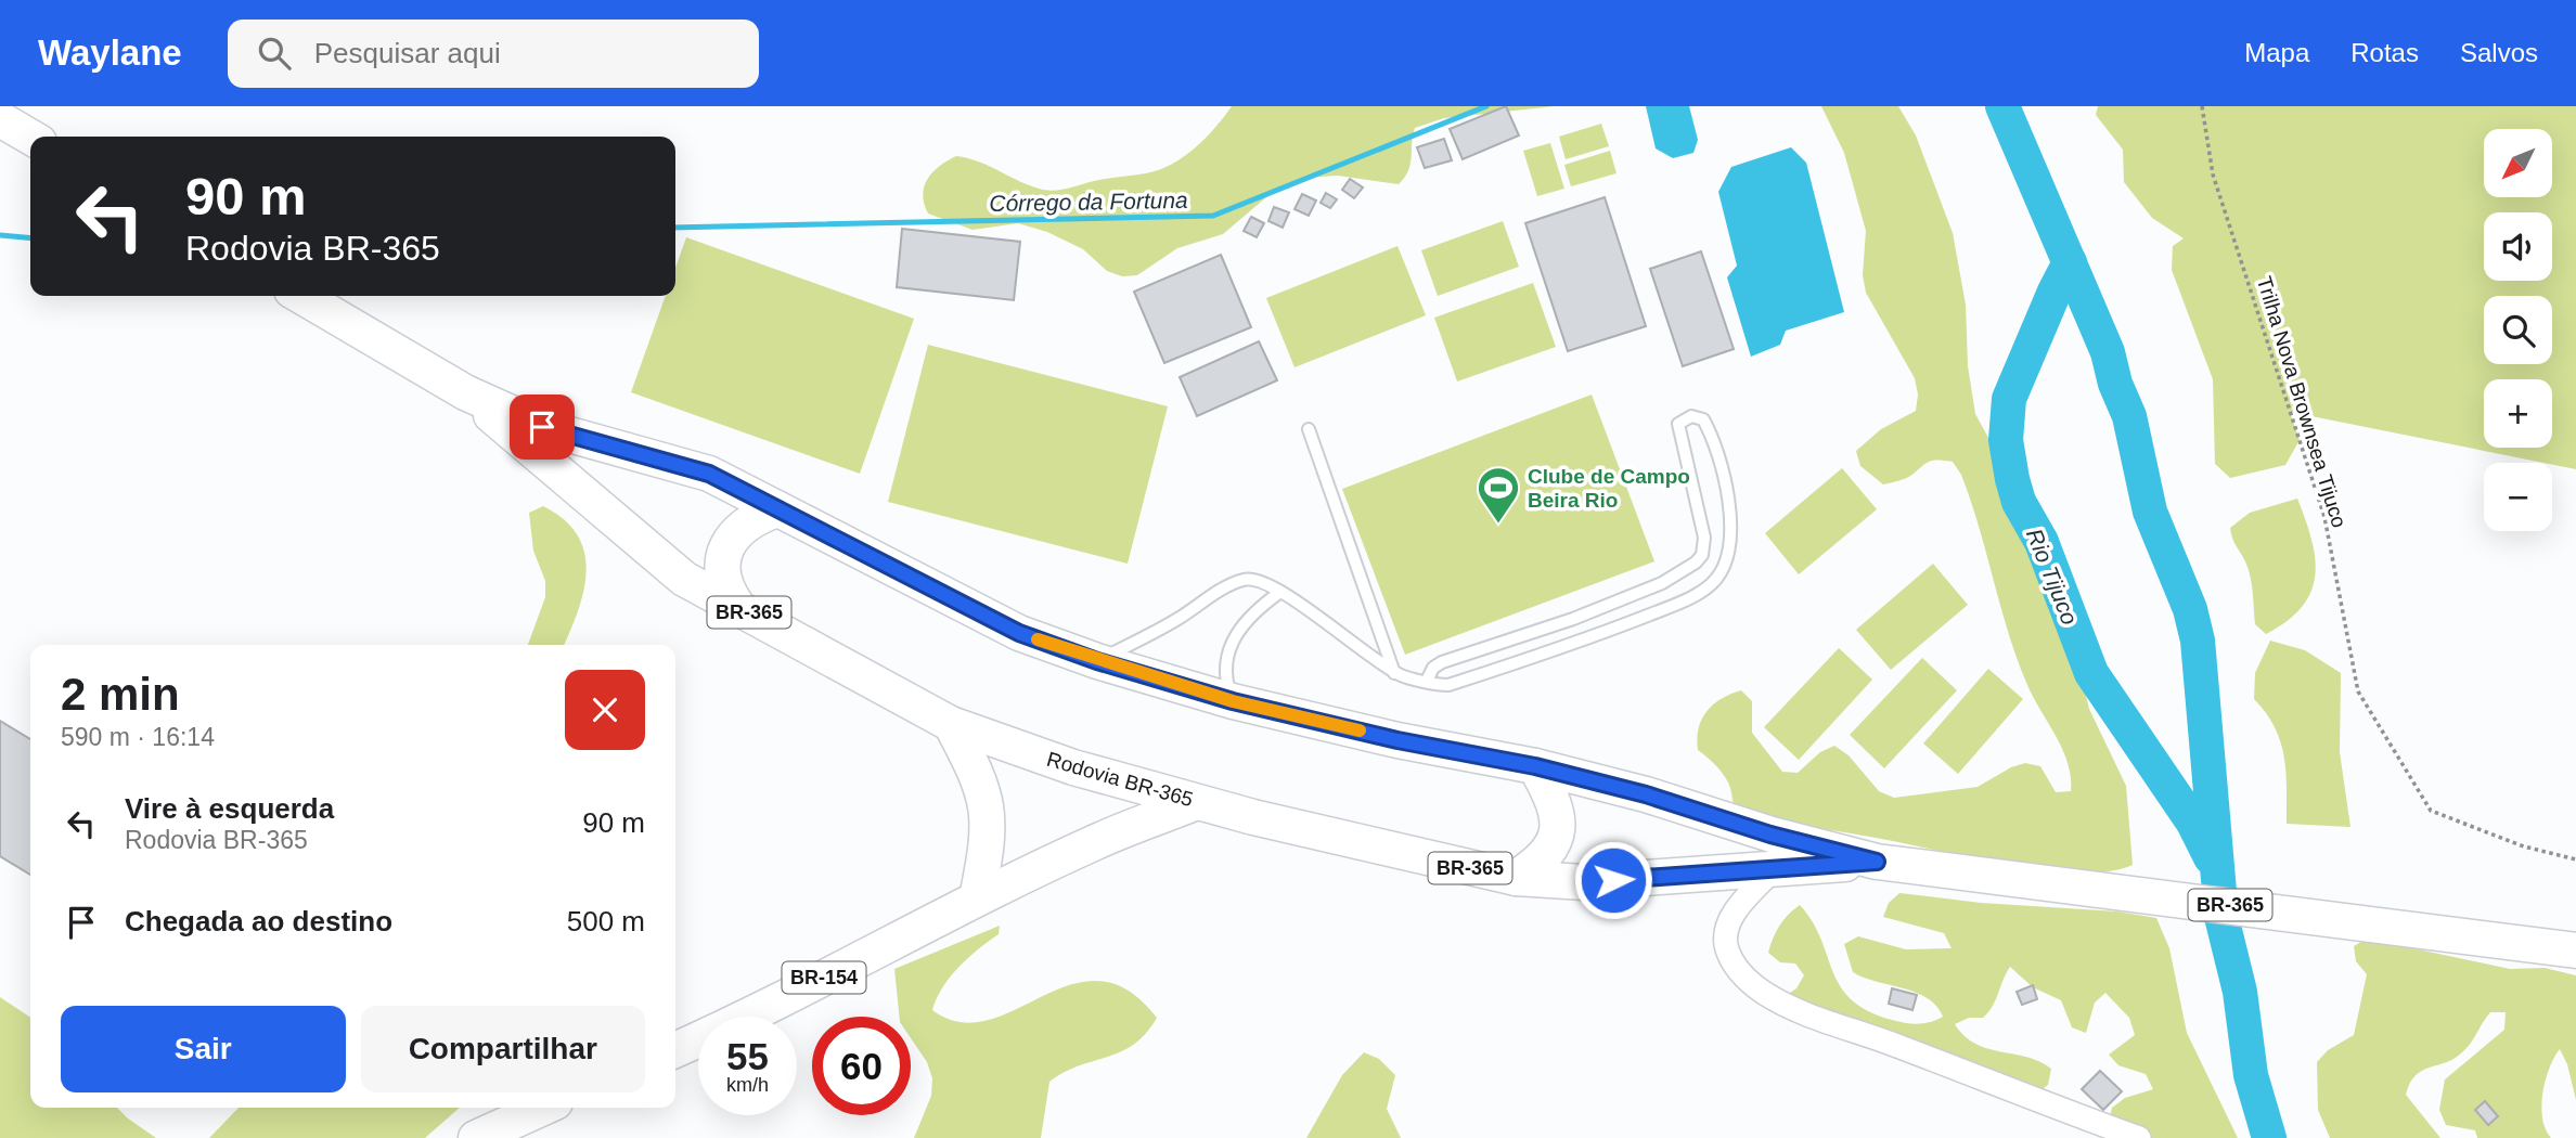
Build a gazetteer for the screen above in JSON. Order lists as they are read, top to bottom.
{
  "streets": {
    "main road": ["BR-365", "Rodovia BR-365", "BR-154"],
    "path": ["Trilha Nova Brownsea Tijuco"]
  },
  "crossings": [
    ["BR-365", "Rodovia BR-365"],
    ["Rodovia BR-365", "BR-154"]
  ],
  "water": ["Córrego da Fortuna", "Rio Tijuco"],
  "places": {
    "sports": ["Clube de Campo Beira Rio"]
  },
  "north": "bottom left",
  "page": {
    "header": "Waylane",
    "search": "Pesquisar aqui",
    "nav": ["Mapa", "Rotas", "Salvos"],
    "map_buttons": ["+", "−"],
    "turn": ["90 m", "Rodovia BR-365"],
    "heading": ["2 min", "590 m · 16:14"],
    "list": [
      {
        "name": "Vire à esquerda",
        "note": "Rodovia BR-365",
        "value": "90 m"
      },
      {
        "name": "Chegada ao destino",
        "value": "500 m"
      }
    ],
    "buttons": ["Sair", "Compartilhar"],
    "speed": "55 km/h",
    "limit": "60"
  }
}
